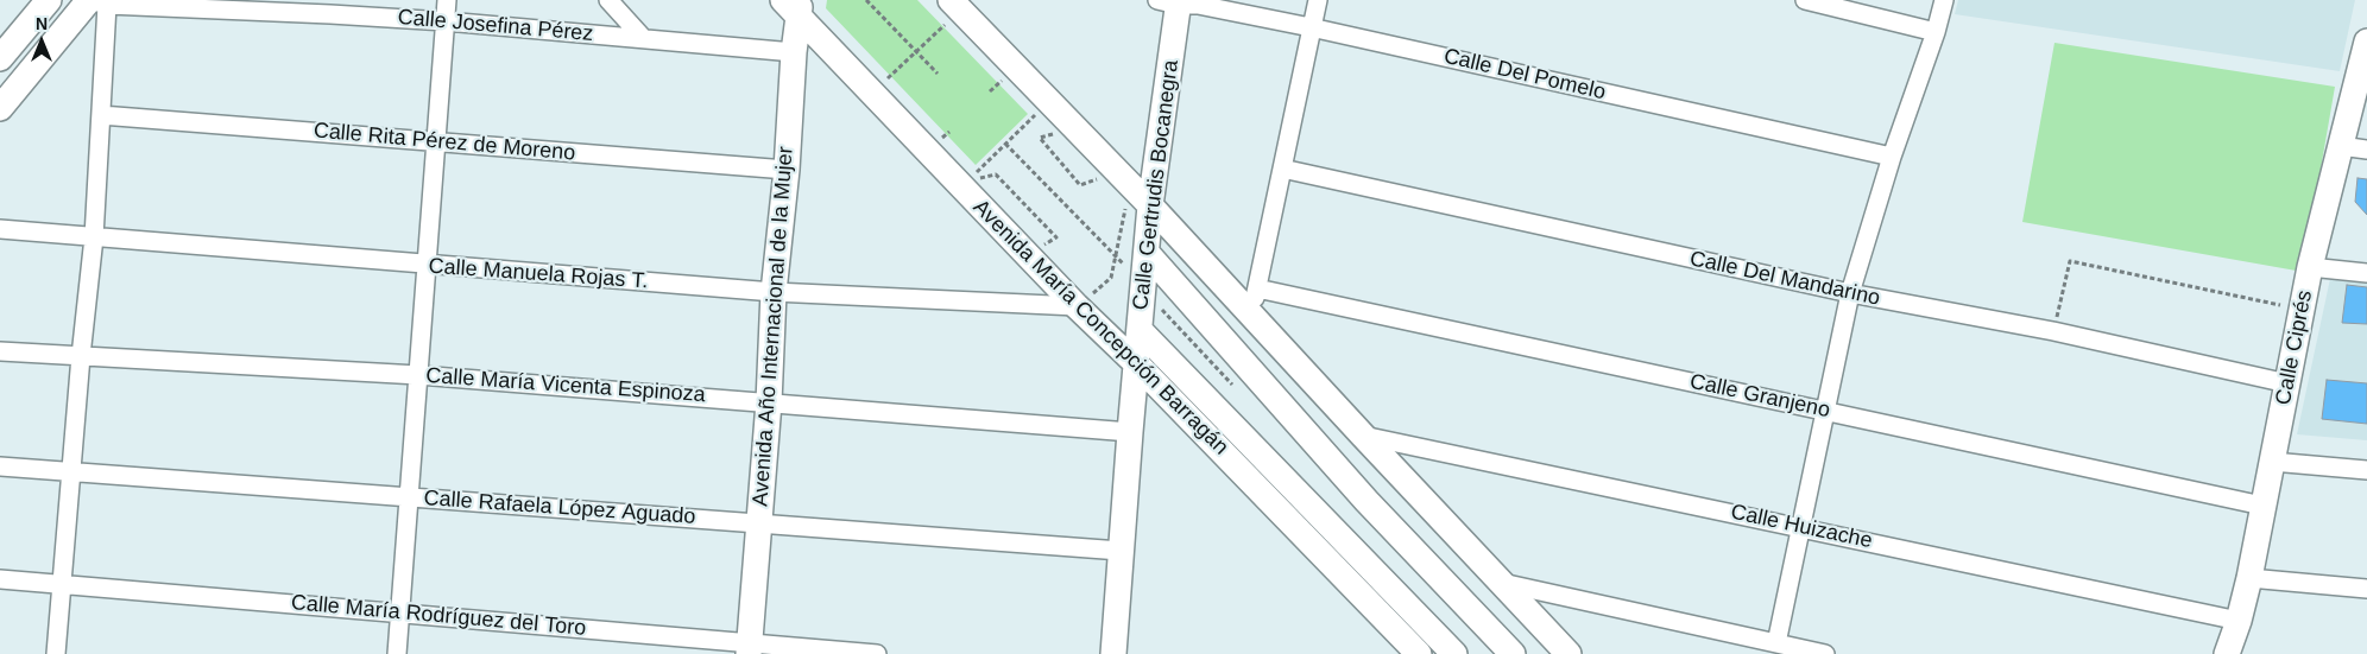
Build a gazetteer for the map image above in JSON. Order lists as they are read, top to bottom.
{
  "streets": {
    "street": [
      "Calle Josefina Pérez",
      "Calle Del Pomelo",
      "Calle Rita Pérez de Moreno",
      "Calle Gertrudis Bocanegra",
      "Calle Manuela Rojas T.",
      "Calle Del Mandarino",
      "Avenida Año Internacional de la Mujer",
      "Avenida María Concepción Barragán",
      "Calle Ciprés",
      "Calle María Vicenta Espinoza",
      "Calle Granjeno",
      "Calle Rafaela López Aguado",
      "Calle Huizache",
      "Calle María Rodríguez del Toro"
    ]
  },
  "crossings": [
    ["Calle Josefina Pérez", "Avenida Año Internacional de la Mujer"],
    ["Calle Del Pomelo", "Calle Gertrudis Bocanegra"],
    ["Calle Rita Pérez de Moreno", "Avenida Año Internacional de la Mujer"],
    ["Calle Gertrudis Bocanegra", "Avenida María Concepción Barragán"],
    ["Calle Gertrudis Bocanegra", "Calle María Vicenta Espinoza"],
    ["Calle Gertrudis Bocanegra", "Calle Rafaela López Aguado"],
    ["Calle Manuela Rojas T.", "Avenida Año Internacional de la Mujer"],
    ["Calle Manuela Rojas T.", "Avenida María Concepción Barragán"],
    ["Calle Del Mandarino", "Calle Ciprés"],
    ["Avenida Año Internacional de la Mujer", "Avenida María Concepción Barragán"],
    ["Avenida Año Internacional de la Mujer", "Calle María Vicenta Espinoza"],
    ["Avenida Año Internacional de la Mujer", "Calle Rafaela López Aguado"],
    ["Avenida Año Internacional de la Mujer", "Calle María Rodríguez del Toro"],
    ["Calle Ciprés", "Calle Granjeno"],
    ["Calle Ciprés", "Calle Huizache"]
  ],
  "north": "top"
}
